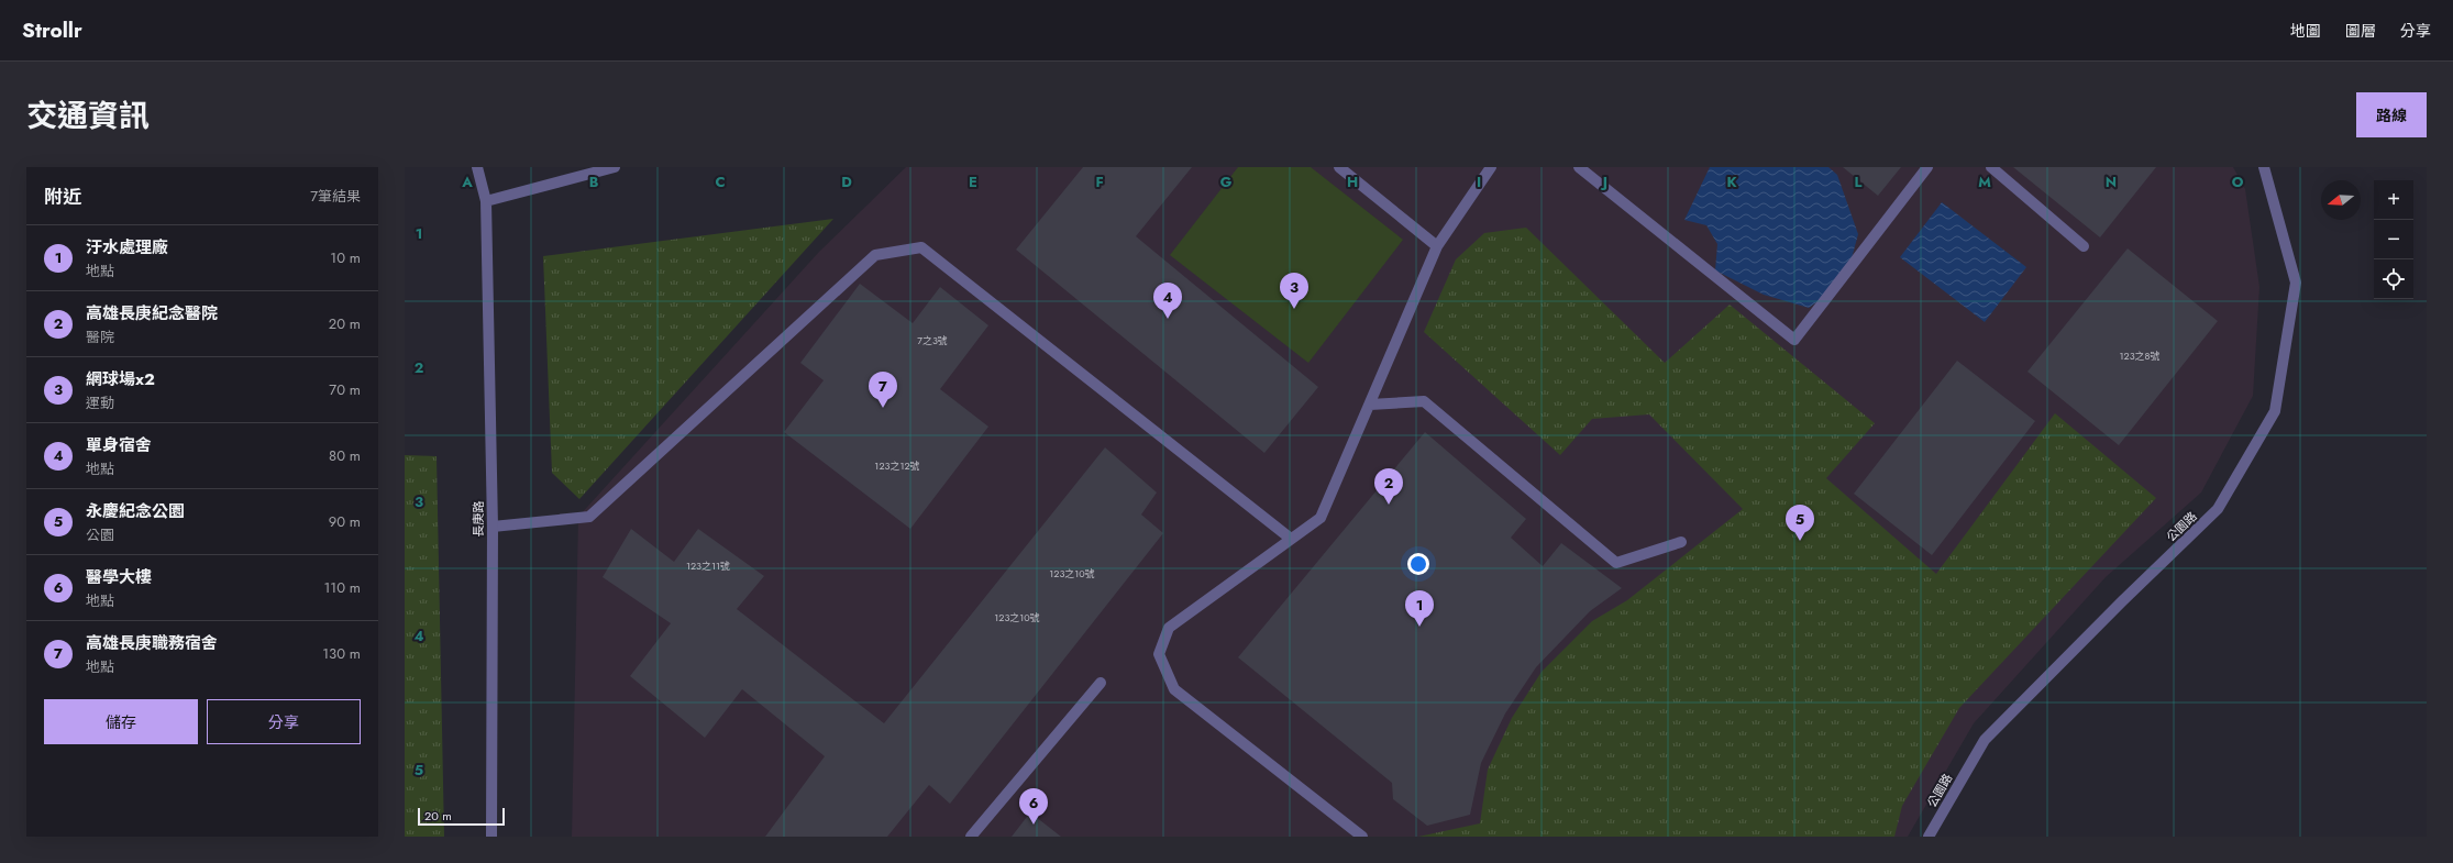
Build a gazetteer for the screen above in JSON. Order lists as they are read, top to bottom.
{
  "streets": {
    "street": ["長庚路", "公園路"]
  },
  "house_numbers": [
    "7之3號",
    "123之8號",
    "123之12號",
    "123之11號",
    "123之10號",
    "123之10號"
  ],
  "scale_bar": "20 m",
  "north": "left",
  "page": {
    "header": "Strollr",
    "nav": ["地圖", "圖層", "分享"],
    "title": "交通資訊",
    "buttons": [
      "路線",
      ["儲存", "分享"]
    ],
    "heading": ["附近", "7筆結果"],
    "map_buttons": ["+", "−"],
    "list": [
      {
        "mark": "1",
        "name": "汙水處理廠",
        "note": "地點",
        "value": "10 m"
      },
      {
        "mark": "2",
        "name": "高雄長庚紀念醫院",
        "note": "醫院",
        "value": "20 m"
      },
      {
        "mark": "3",
        "name": "網球場x2",
        "note": "運動",
        "value": "70 m"
      },
      {
        "mark": "4",
        "name": "單身宿舍",
        "note": "地點",
        "value": "80 m"
      },
      {
        "mark": "5",
        "name": "永慶紀念公園",
        "note": "公園",
        "value": "90 m"
      },
      {
        "mark": "6",
        "name": "醫學大樓",
        "note": "地點",
        "value": "110 m"
      },
      {
        "mark": "7",
        "name": "高雄長庚職務宿舍",
        "note": "地點",
        "value": "130 m"
      }
    ],
    "pins": [
      "3",
      "4",
      "7",
      "2",
      "5",
      "1",
      "6"
    ],
    "scale": "20 m"
  },
  "grid": {
    "columns": [
      "A",
      "B",
      "C",
      "D",
      "E",
      "F",
      "G",
      "H",
      "I",
      "J",
      "K",
      "L",
      "M",
      "N",
      "O"
    ],
    "rows": [
      "1",
      "2",
      "3",
      "4",
      "5"
    ]
  }
}
